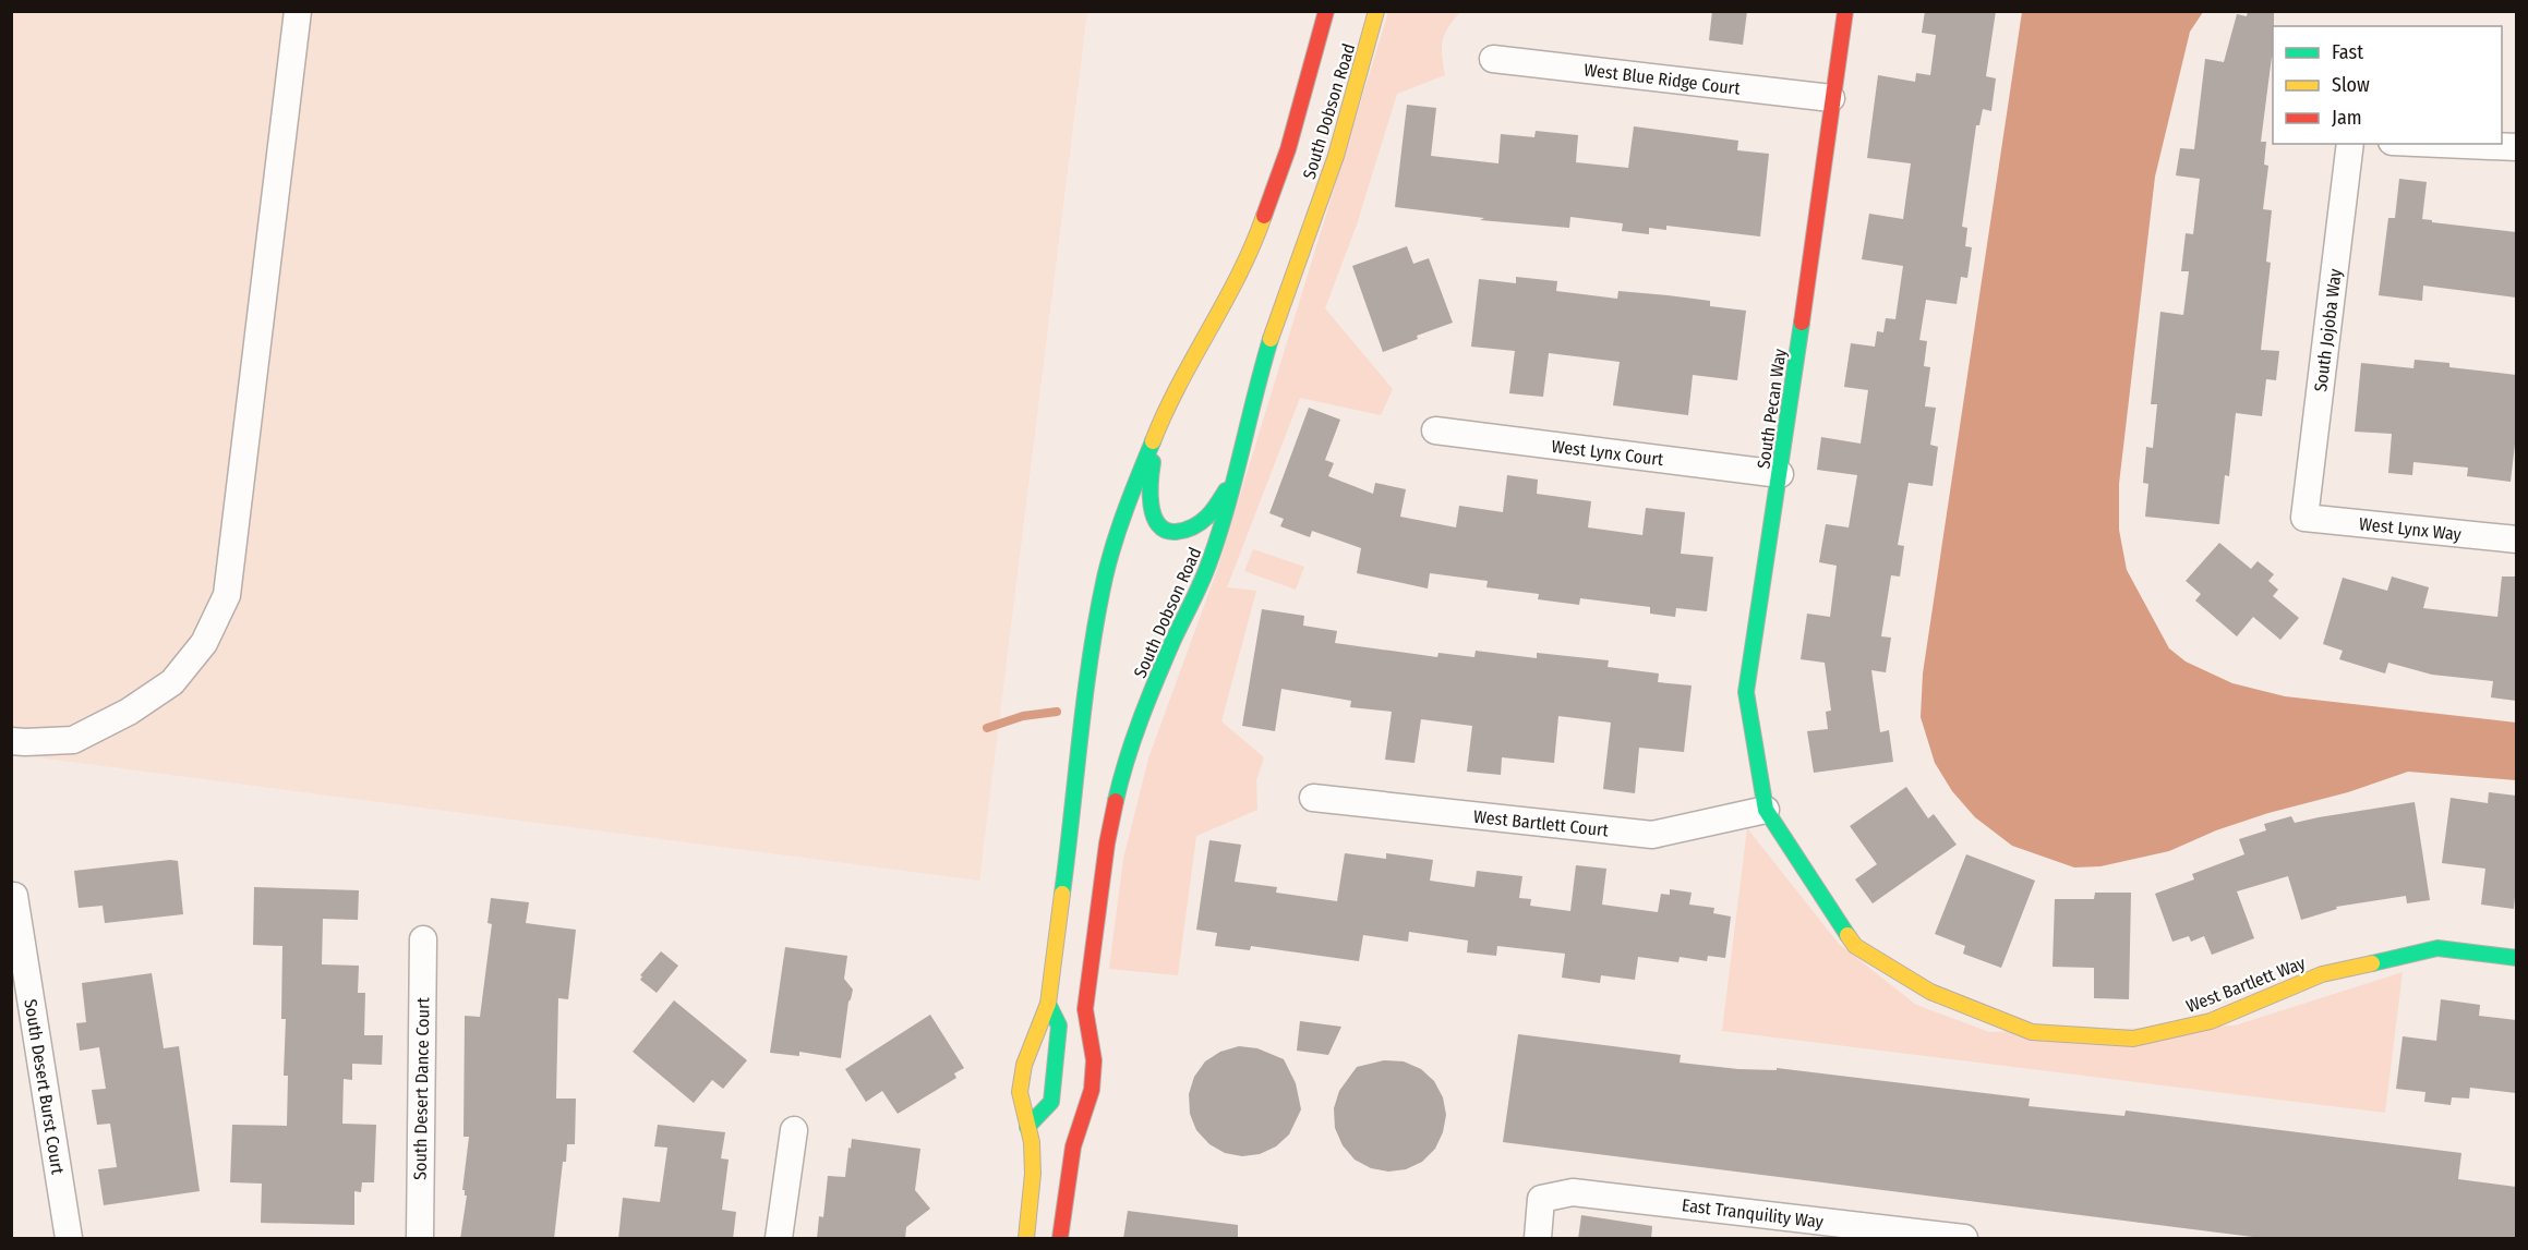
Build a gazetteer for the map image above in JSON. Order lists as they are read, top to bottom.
{
  "streets": {
    "street": [
      "West Blue Ridge Court",
      "South Dobson Road",
      "South Jojoba Way",
      "South Pecan Way",
      "West Lynx Court",
      "West Lynx Way",
      "West Bartlett Court",
      "West Bartlett Way",
      "South Desert Burst Court",
      "South Desert Dance Court",
      "East Tranquility Way"
    ]
  },
  "crossings": [
    ["West Blue Ridge Court", "South Pecan Way"],
    ["South Jojoba Way", "West Lynx Way"],
    ["South Pecan Way", "West Lynx Court"],
    ["South Pecan Way", "West Bartlett Court"],
    ["South Pecan Way", "West Bartlett Way"],
    ["West Bartlett Court", "West Bartlett Way"]
  ],
  "legend": ["Fast", "Slow", "Jam"]
}
